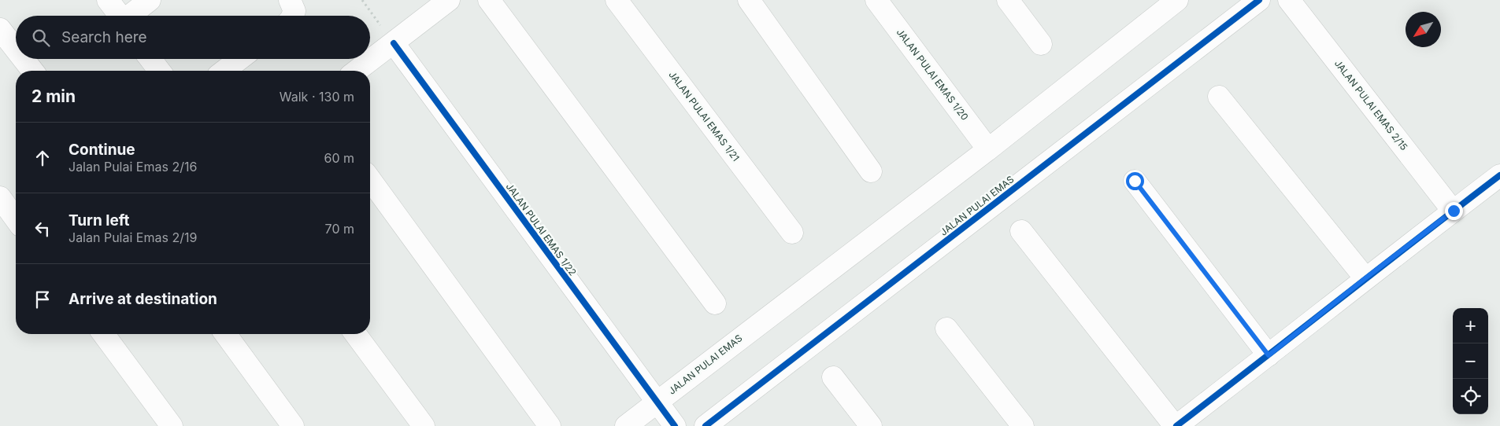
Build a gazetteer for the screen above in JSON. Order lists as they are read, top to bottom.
{
  "streets": {
    "street": [
      "JALAN PULAI EMAS 1/20",
      "JALAN PULAI EMAS 2/15",
      "JALAN PULAI EMAS 1/21",
      "JALAN PULAI EMAS",
      "JALAN PULAI EMAS 1/22"
    ]
  },
  "crossings": [
    ["JALAN PULAI EMAS 1/20", "JALAN PULAI EMAS"],
    ["JALAN PULAI EMAS", "JALAN PULAI EMAS 1/22"]
  ],
  "north": "bottom left",
  "page": {
    "search": "Search here",
    "heading": ["2 min", "Walk · 130 m"],
    "list": [
      ["Continue", "Jalan Pulai Emas 2/16", "60 m"],
      ["Turn left", "Jalan Pulai Emas 2/19", "70 m"],
      "Arrive at destination"
    ],
    "map_buttons": ["+", "−"]
  }
}
